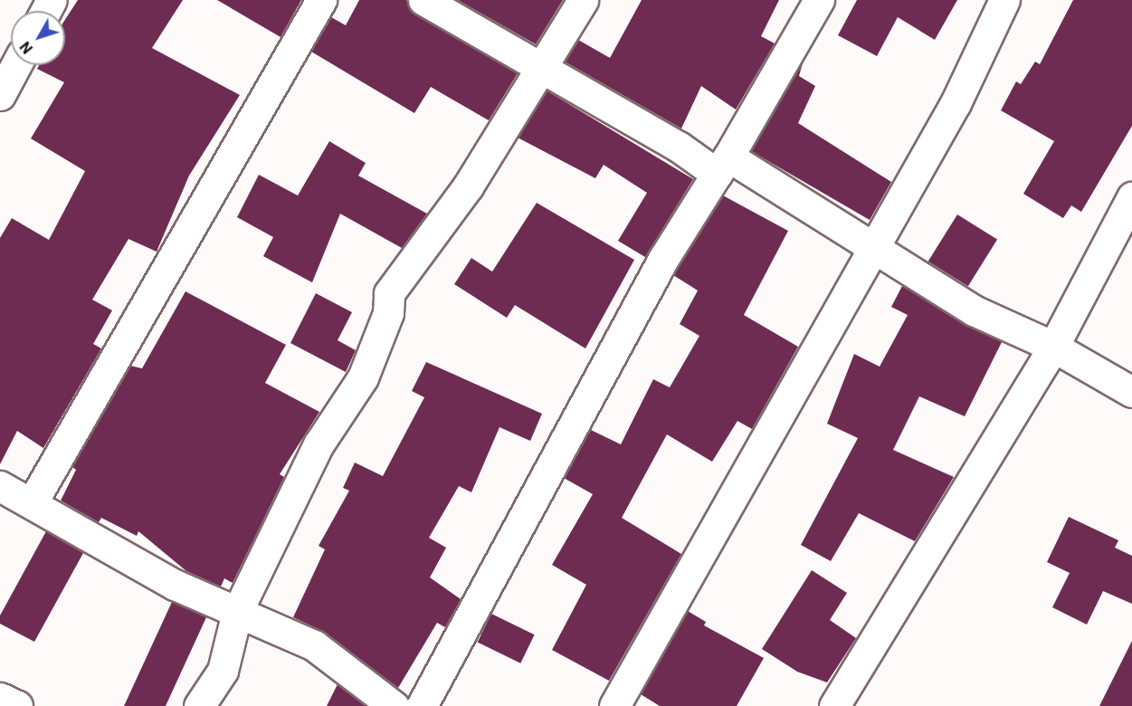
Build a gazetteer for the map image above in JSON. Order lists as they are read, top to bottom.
{
  "north": "bottom left"
}
